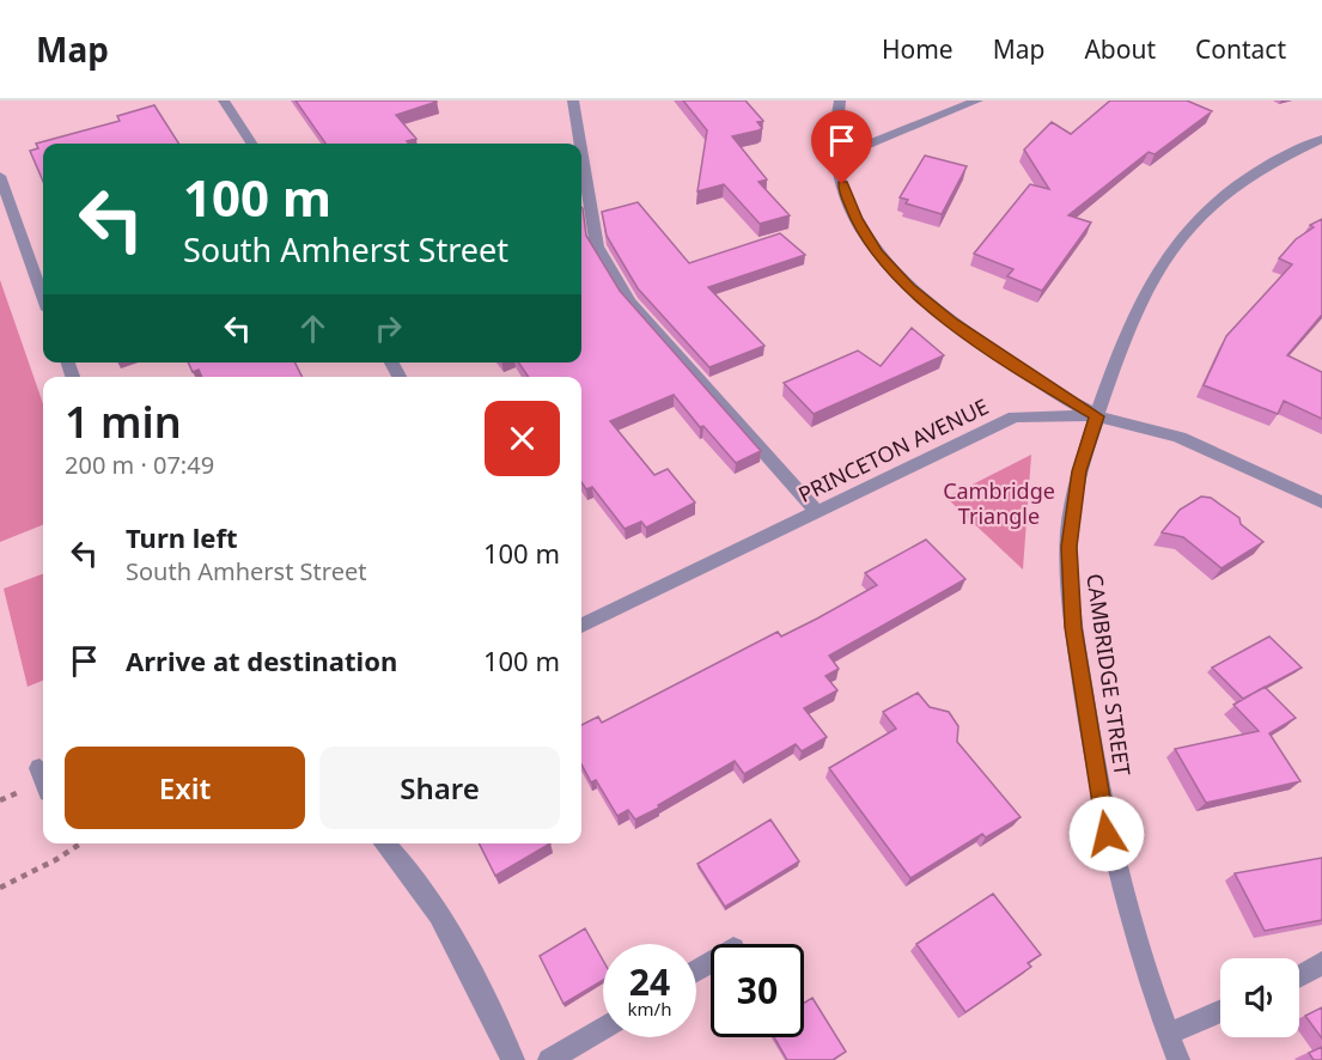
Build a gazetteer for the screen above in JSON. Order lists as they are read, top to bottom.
{
  "streets": {
    "street": ["PRINCETON AVENUE", "CAMBRIDGE STREET"]
  },
  "crossings": [
    ["PRINCETON AVENUE", "CAMBRIDGE STREET"]
  ],
  "parks": ["Cambridge Triangle"],
  "page": {
    "header": "Map",
    "nav": [
      "Home",
      "Map",
      "About",
      "Contact"
    ],
    "turn": ["100 m", "South Amherst Street"],
    "heading": ["1 min", "200 m · 07:49"],
    "list": [
      {
        "name": "Turn left",
        "note": "South Amherst Street",
        "value": "100 m"
      },
      {
        "name": "Arrive at destination",
        "value": "100 m"
      }
    ],
    "buttons": ["Exit", "Share"],
    "speed": "24 km/h",
    "limit": "30"
  }
}
